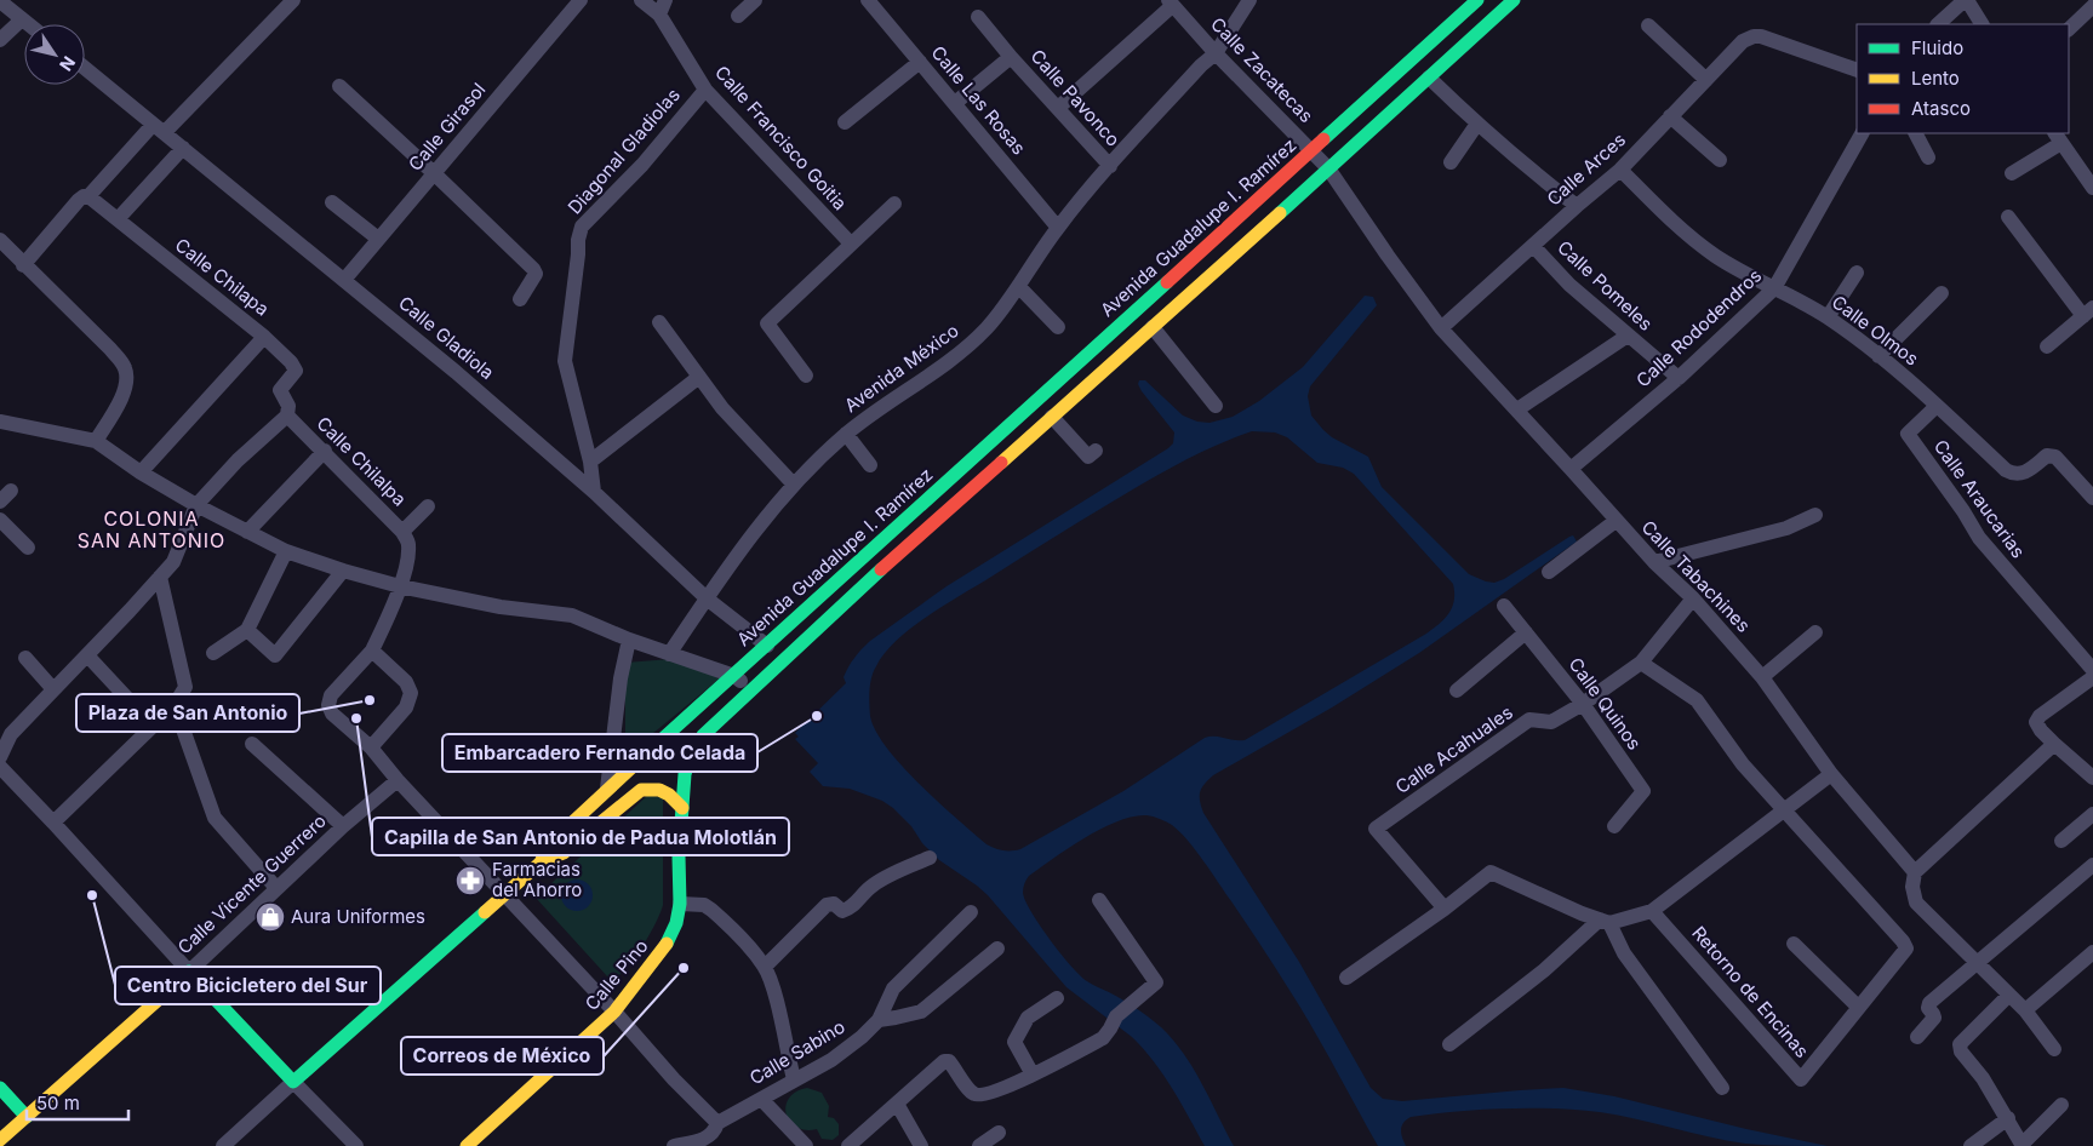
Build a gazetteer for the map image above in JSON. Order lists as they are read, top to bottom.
{
  "streets": {
    "main road": [
      "Avenida Guadalupe I. Ramírez",
      "Calle Gladiola",
      "Calle Vicente Guerrero",
      "Calle Pino"
    ],
    "street": [
      "Calle Zacatecas",
      "Calle Pavonco",
      "Calle Las Rosas",
      "Calle Girasol",
      "Calle Francisco Goitia",
      "Diagonal Gladiolas",
      "Calle Arces",
      "Calle Chilapa",
      "Calle Pomeles",
      "Calle Rododendros",
      "Calle Olmos",
      "Avenida México",
      "Calle Chilalpa",
      "Calle Araucarias",
      "Calle Tabachines",
      "Calle Quinos",
      "Calle Acahuales",
      "Retorno de Encinas",
      "Calle Sabino"
    ]
  },
  "crossings": [
    ["Calle Zacatecas", "Avenida Guadalupe I. Ramírez"],
    ["Calle Zacatecas", "Avenida México"],
    ["Calle Zacatecas", "Calle Tabachines"],
    ["Calle Pavonco", "Avenida México"],
    ["Calle Las Rosas", "Avenida México"],
    ["Calle Girasol", "Calle Gladiola"],
    ["Calle Francisco Goitia", "Diagonal Gladiolas"],
    ["Diagonal Gladiolas", "Calle Gladiola"],
    ["Calle Arces", "Calle Pomeles"],
    ["Calle Arces", "Calle Olmos"],
    ["Calle Arces", "Calle Tabachines"],
    ["Avenida Guadalupe I. Ramírez", "Calle Gladiola"],
    ["Calle Chilapa", "Calle Chilalpa"],
    ["Calle Pomeles", "Calle Rododendros"],
    ["Calle Rododendros", "Calle Olmos"],
    ["Calle Rododendros", "Calle Tabachines"],
    ["Calle Olmos", "Calle Araucarias"],
    ["Calle Gladiola", "Avenida México"],
    ["Calle Tabachines", "Calle Acahuales"],
    ["Calle Quinos", "Calle Acahuales"]
  ],
  "districts": ["COLONIA SAN ANTONIO"],
  "places": {
    "other": [
      "Plaza de San Antonio",
      "Embarcadero Fernando Celada",
      "Capilla de San Antonio de Padua Molotlán",
      "Centro Bicicletero del Sur",
      "Correos de México"
    ],
    "pharmacy": ["Farmacias del Ahorro"],
    "shop": ["Aura Uniformes"]
  },
  "legend": ["Fluido", "Lento", "Atasco"],
  "scale_bar": "50 m",
  "north": "bottom right"
}
